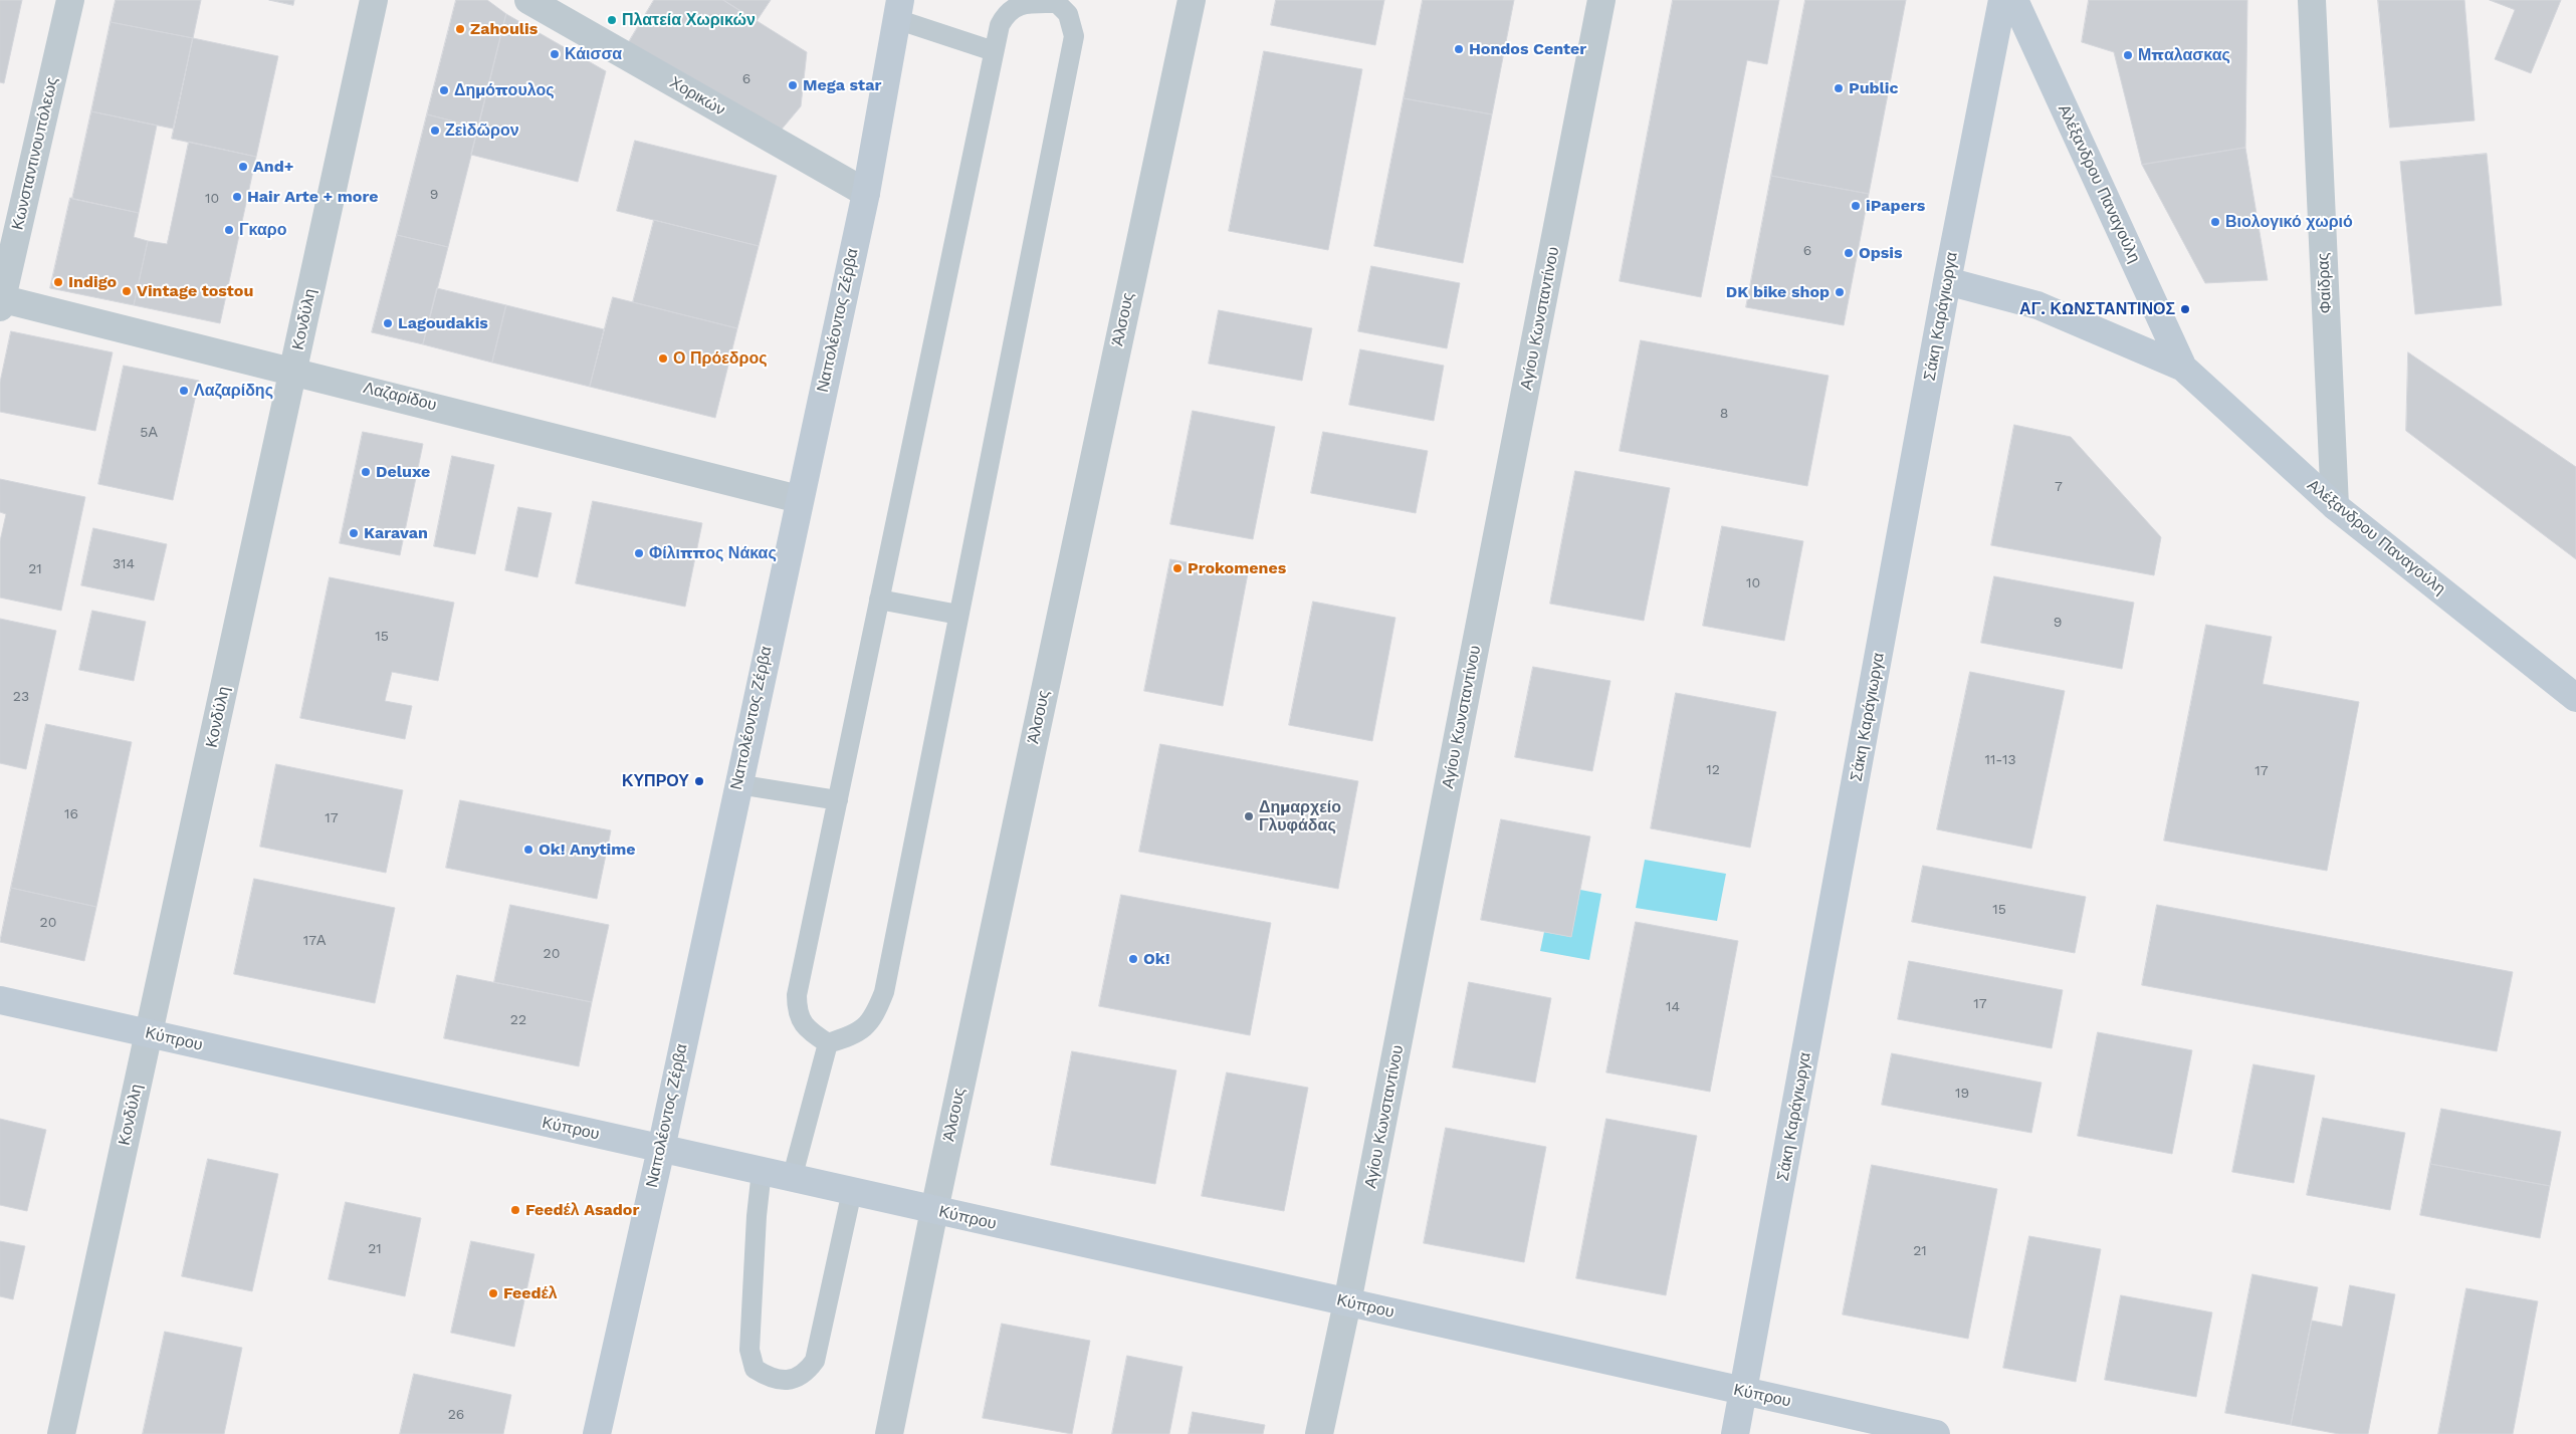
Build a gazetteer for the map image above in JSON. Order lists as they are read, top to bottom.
{
  "streets": {
    "street": [
      "Χορικών",
      "Κωνσταντινουπόλεως",
      "Αλέξανδρου Παναγούλη",
      "Φαίδρας",
      "Σάκη Καράγιωργα",
      "Αγίου Κωνσταντίνου",
      "Κονδύλη",
      "Άλσους",
      "Ναπολέοντος Ζέρβα",
      "Λαζαρίδου",
      "Κύπρου"
    ]
  },
  "crossings": [
    ["Χορικών", "Ναπολέοντος Ζέρβα"],
    ["Κωνσταντινουπόλεως", "Λαζαρίδου"],
    ["Αλέξανδρου Παναγούλη", "Φαίδρας"],
    ["Αλέξανδρου Παναγούλη", "Σάκη Καράγιωργα"],
    ["Σάκη Καράγιωργα", "Κύπρου"],
    ["Αγίου Κωνσταντίνου", "Κύπρου"],
    ["Κονδύλη", "Λαζαρίδου"],
    ["Κονδύλη", "Κύπρου"],
    ["Άλσους", "Κύπρου"],
    ["Ναπολέοντος Ζέρβα", "Λαζαρίδου"],
    ["Ναπολέοντος Ζέρβα", "Κύπρου"]
  ],
  "places": [
    "Πλατεία Χωρικών",
    "Zahoulis",
    "Hondos Center",
    "Κάισσα",
    "Μπαλασκας",
    "Mega star",
    "Public",
    "Δημόπουλος",
    "Ζεὶδῶρον",
    "And+",
    "Hair Arte + more",
    "iPapers",
    "Βιολογικό χωριό",
    "Γκαρο",
    "Opsis",
    "Indigo",
    "Vintage tostou",
    "DK bike shop",
    "ΑΓ. ΚΩΝΣΤΑΝΤΙΝΟΣ",
    "Lagoudakis",
    "Ο Πρόεδρος",
    "Λαζαρίδης",
    "Deluxe",
    "Karavan",
    "Φίλιππος Νάκας",
    "Prokomenes",
    "ΚΥΠΡΟΥ",
    "Δημαρχείο Γλυφάδας",
    "Ok! Anytime",
    "Ok!",
    "Feedέλ Asador",
    "Feedέλ"
  ],
  "house_numbers": [
    "6",
    "9",
    "10",
    "6",
    "8",
    "5Α",
    "7",
    "314",
    "21",
    "10",
    "9",
    "15",
    "23",
    "11-13",
    "12",
    "17",
    "16",
    "17",
    "15",
    "20",
    "17Α",
    "20",
    "17",
    "14",
    "22",
    "19",
    "21",
    "21",
    "26"
  ]
}
